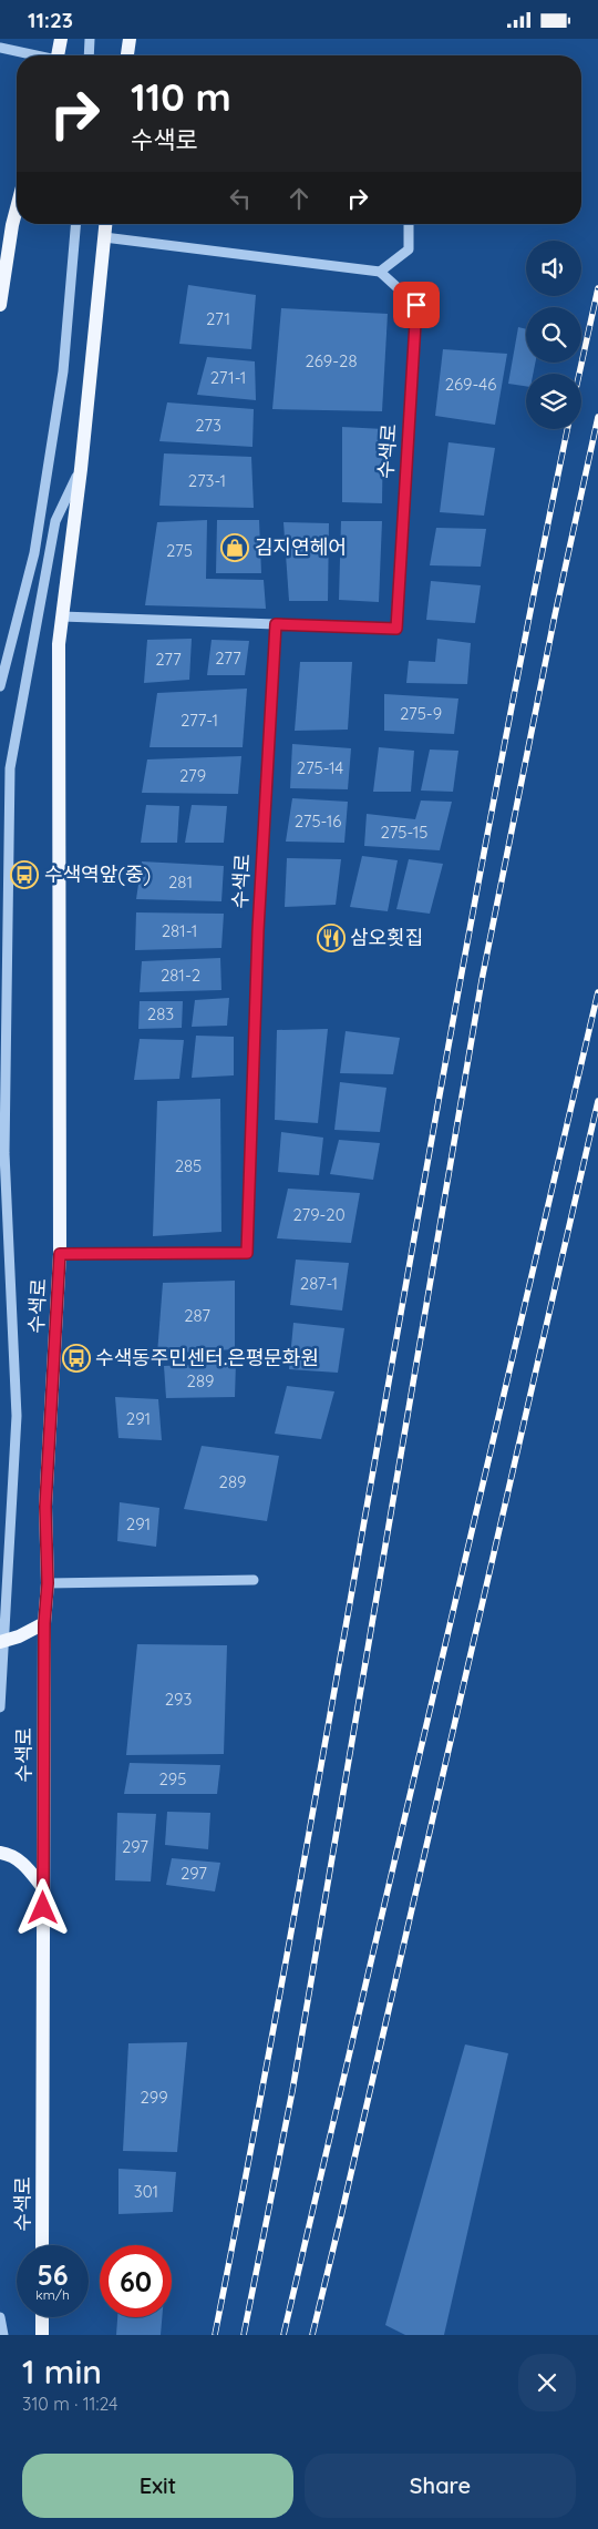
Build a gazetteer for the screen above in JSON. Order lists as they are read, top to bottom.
{
  "streets": {
    "main road": ["수색로"]
  },
  "places": {
    "shop": ["김지연헤어"],
    "bus stop": ["수색역앞(중)", "수색동주민센터.은평문화원"],
    "restaurant": ["삼오횟집"]
  },
  "house_numbers": [
    "271",
    "269-28",
    "271-1",
    "269-46",
    "273",
    "273-1",
    "275",
    "277",
    "277",
    "275-9",
    "277-1",
    "275-14",
    "279",
    "275-16",
    "275-15",
    "281",
    "281-1",
    "281-2",
    "283",
    "285",
    "279-20",
    "287-1",
    "287",
    "289",
    "291",
    "289",
    "291",
    "293",
    "295",
    "297",
    "297",
    "299",
    "301"
  ],
  "page": {
    "status": "11:23",
    "turn": ["110 m", "수색로"],
    "speed": "56 km/h",
    "limit": "60",
    "heading": ["1 min", "310 m · 11:24"],
    "buttons": ["Exit", "Share"]
  }
}
